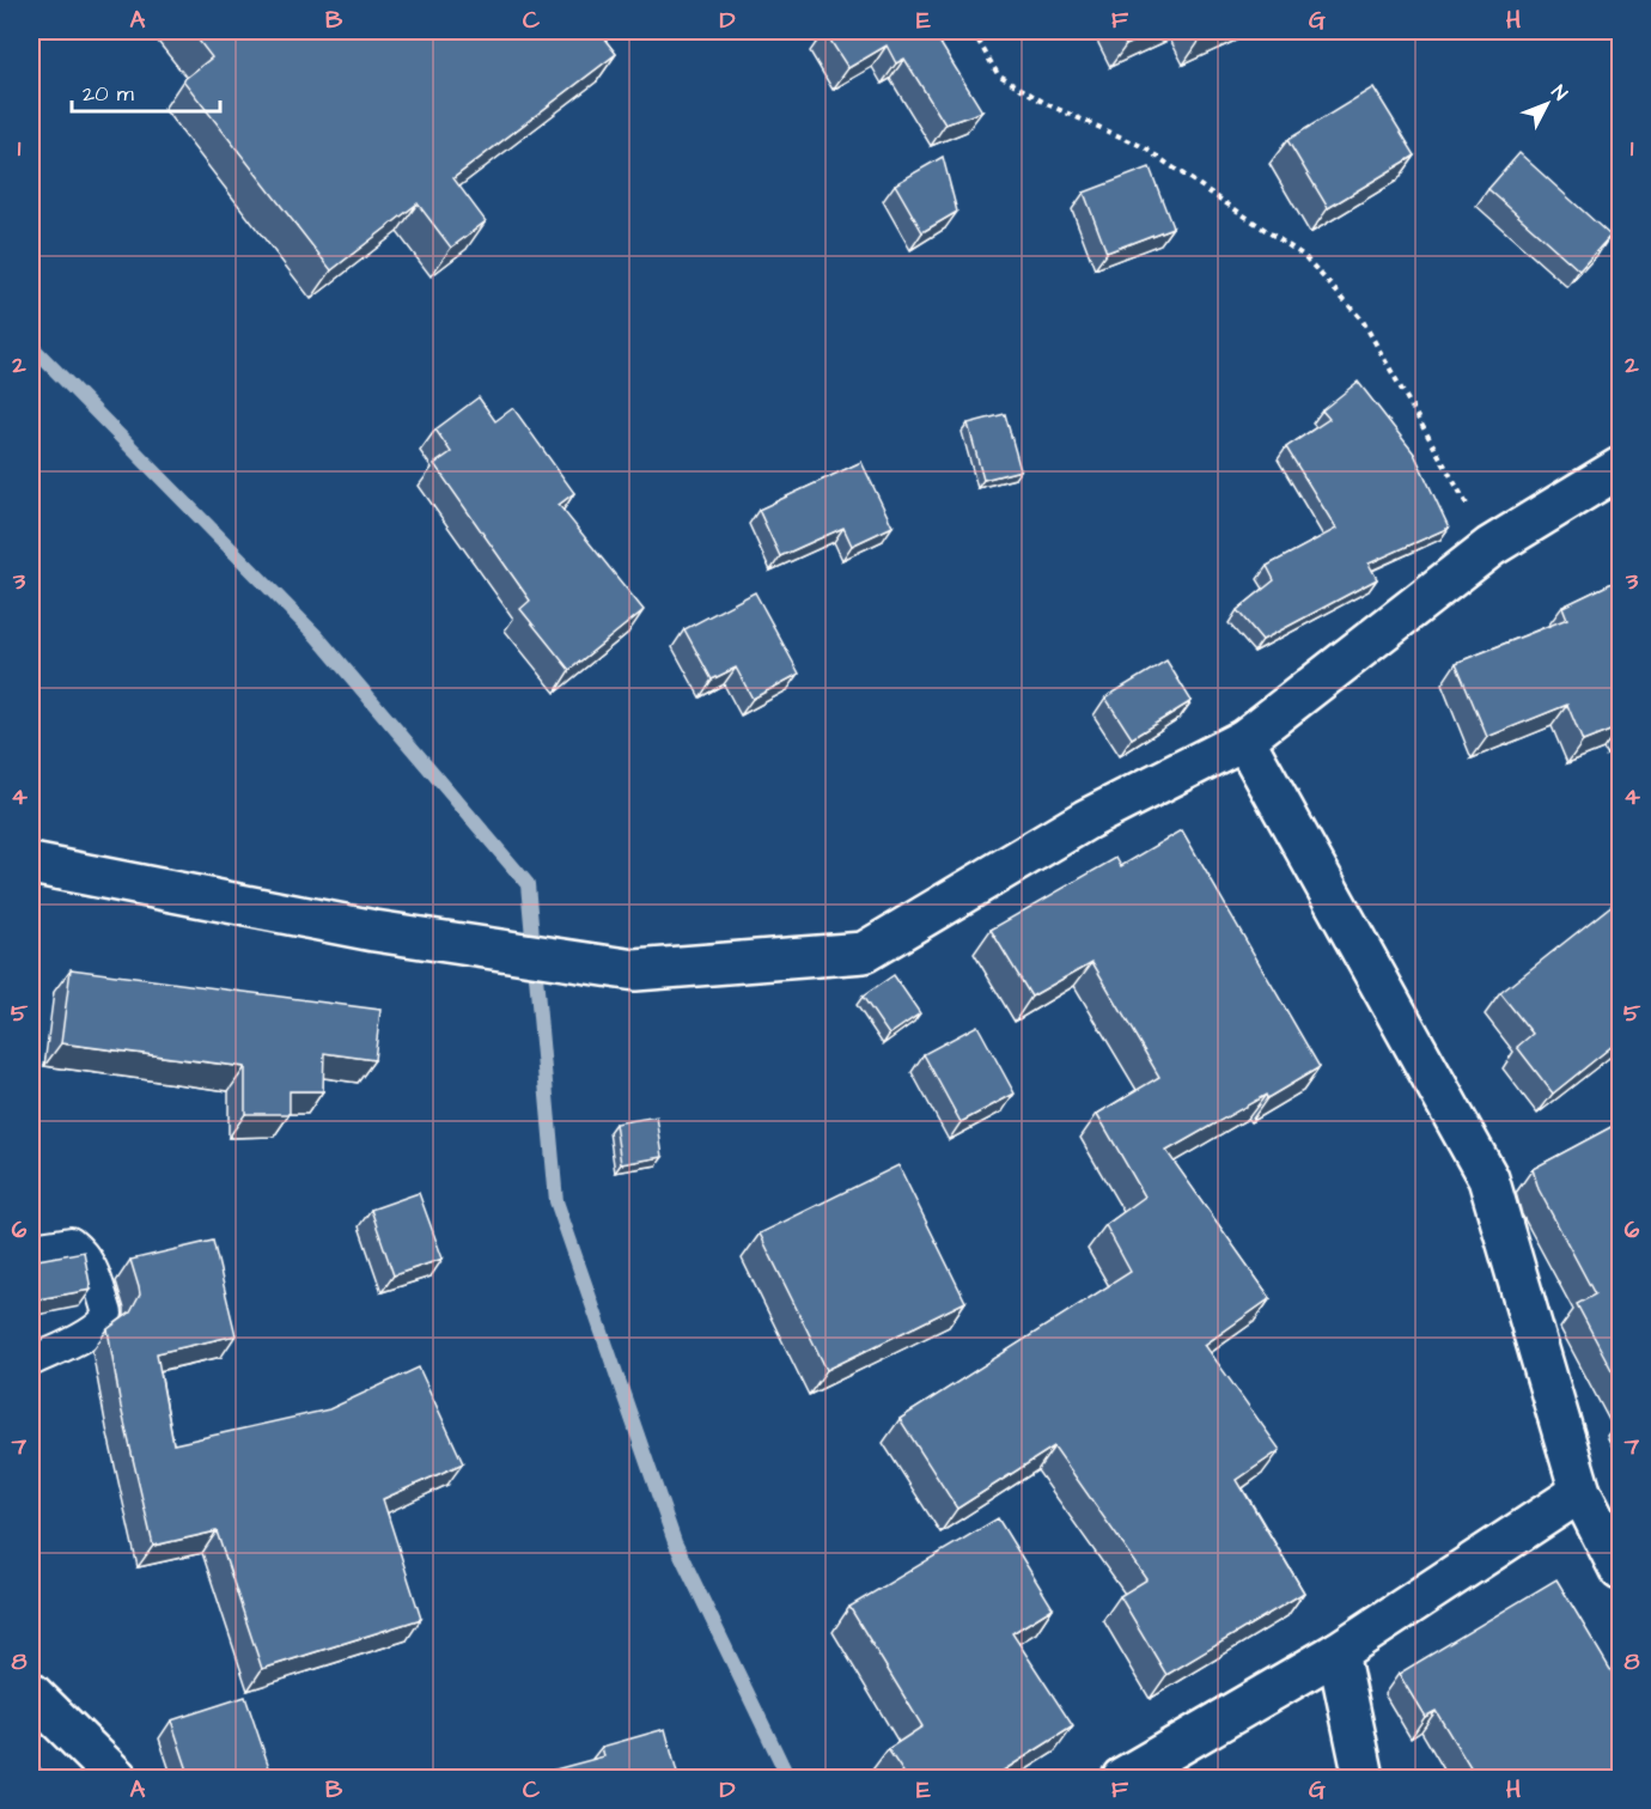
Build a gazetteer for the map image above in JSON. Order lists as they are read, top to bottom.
{
  "scale_bar": "20 m",
  "north": "top right",
  "grid": {
    "columns": [
      "A",
      "B",
      "C",
      "D",
      "E",
      "F",
      "G",
      "H"
    ],
    "rows": [
      "1",
      "2",
      "3",
      "4",
      "5",
      "6",
      "7",
      "8"
    ]
  }
}
